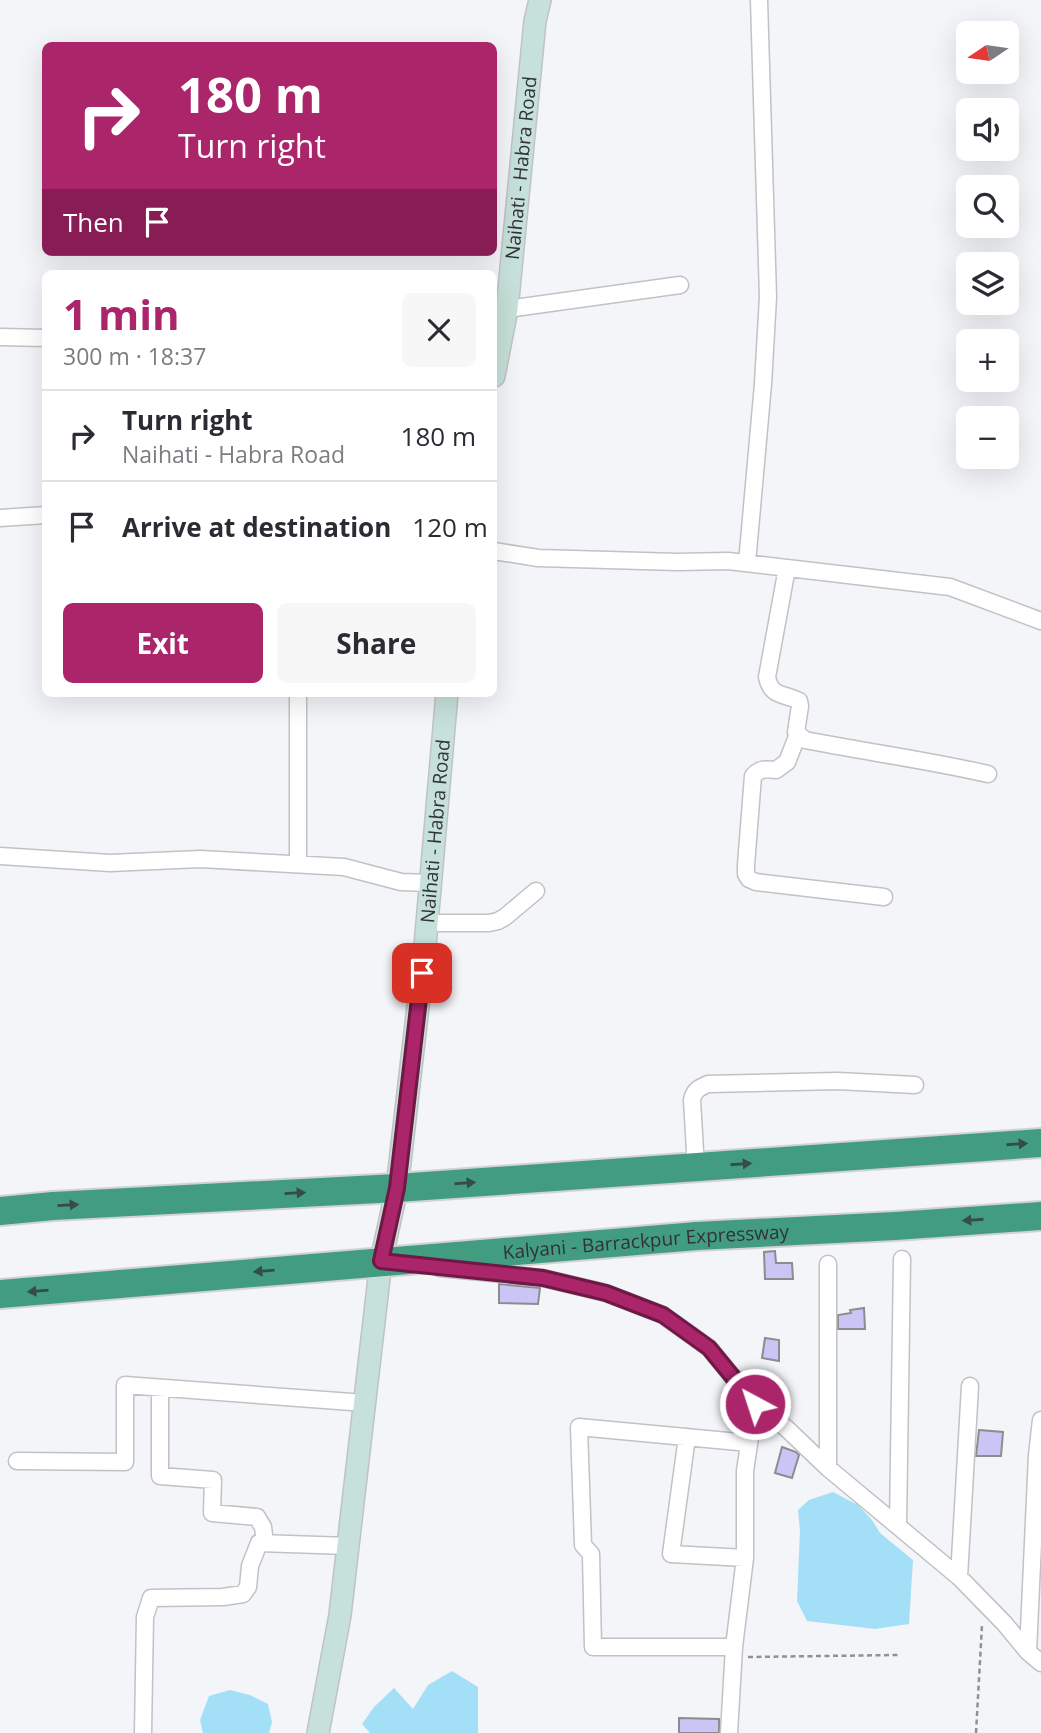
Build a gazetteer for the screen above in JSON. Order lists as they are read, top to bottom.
{
  "streets": {
    "highway": ["Kalyani - Barrackpur Expressway"],
    "main road": ["Naihati - Habra Road"]
  },
  "crossings": [
    ["Naihati - Habra Road", "Kalyani - Barrackpur Expressway"]
  ],
  "north": "left",
  "page": {
    "map_buttons": ["+", "−"],
    "turn": ["180 m", "Turn right"],
    "then": "Then",
    "heading": ["1 min", "300 m · 18:37"],
    "list": [
      {
        "name": "Turn right",
        "note": "Naihati - Habra Road",
        "value": "180 m"
      },
      {
        "name": "Arrive at destination",
        "value": "120 m"
      }
    ],
    "buttons": ["Exit", "Share"]
  }
}
